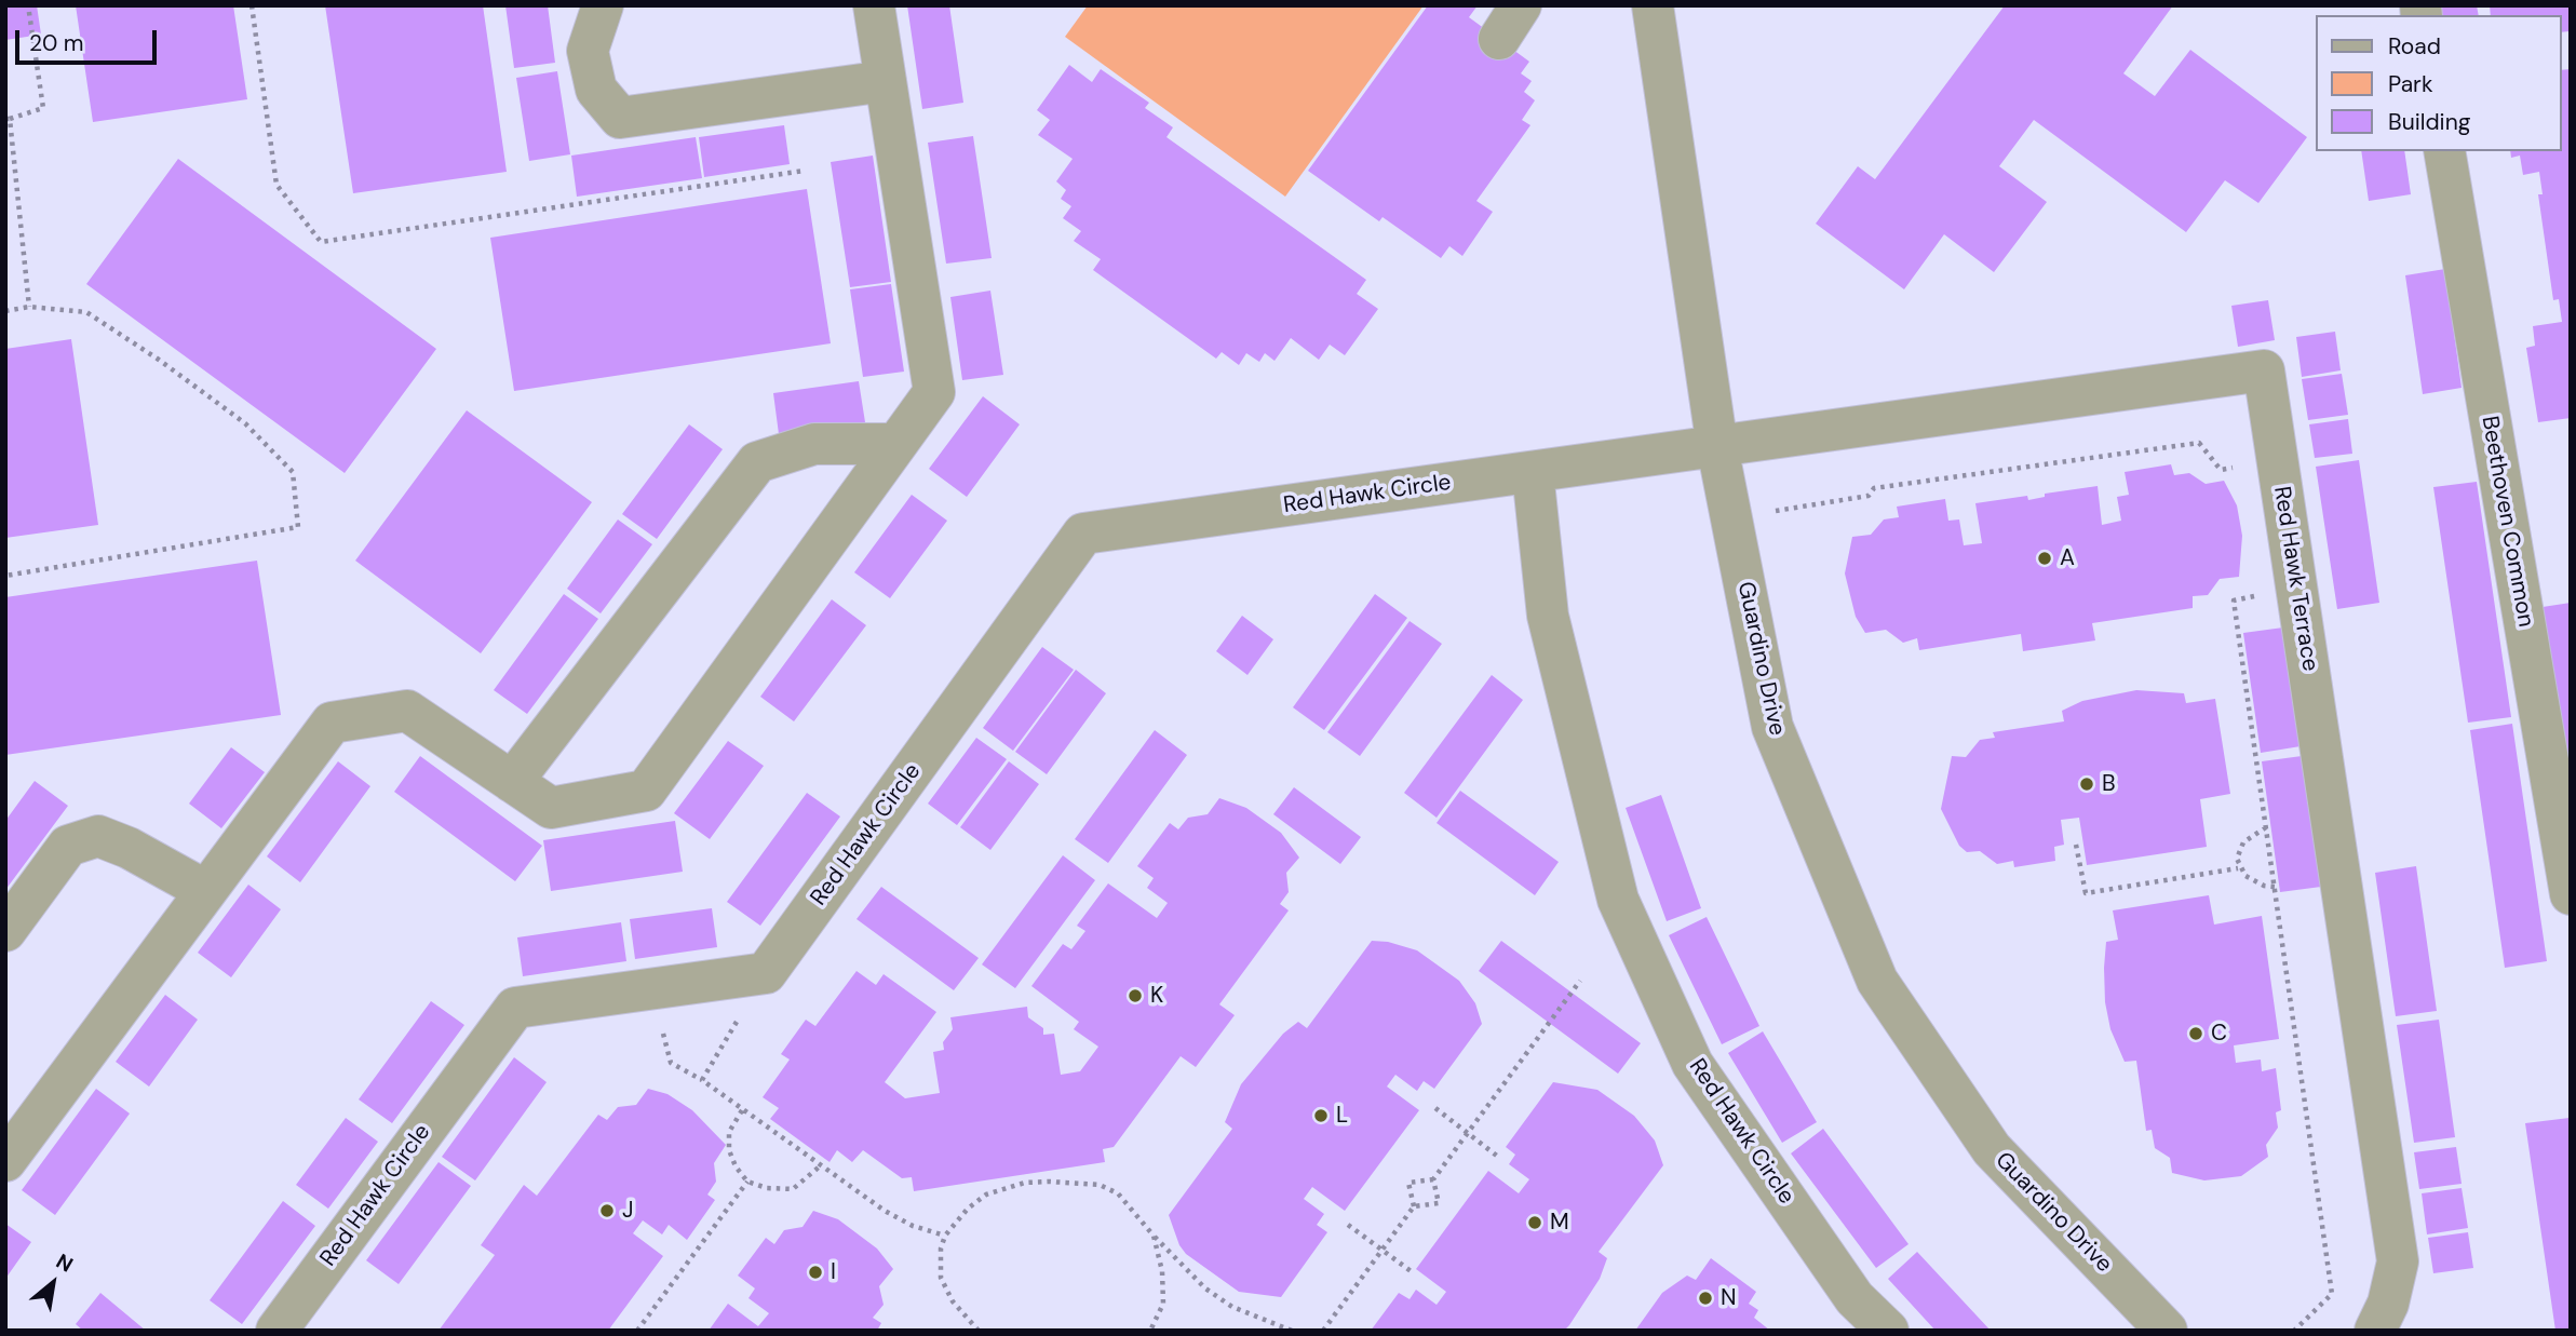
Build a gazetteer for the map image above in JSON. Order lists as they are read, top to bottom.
{
  "streets": {
    "street": [
      "Red Hawk Circle",
      "Beethoven Common",
      "Red Hawk Terrace",
      "Guardino Drive"
    ]
  },
  "crossings": [
    ["Red Hawk Circle", "Red Hawk Terrace"],
    ["Red Hawk Circle", "Guardino Drive"],
    ["Red Hawk Terrace", "Guardino Drive"]
  ],
  "places": [
    "A",
    "B",
    "K",
    "C",
    "L",
    "J",
    "M",
    "I",
    "N"
  ],
  "legend": ["Road", "Park", "Building"],
  "scale_bar": "20 m",
  "north": "top right"
}
